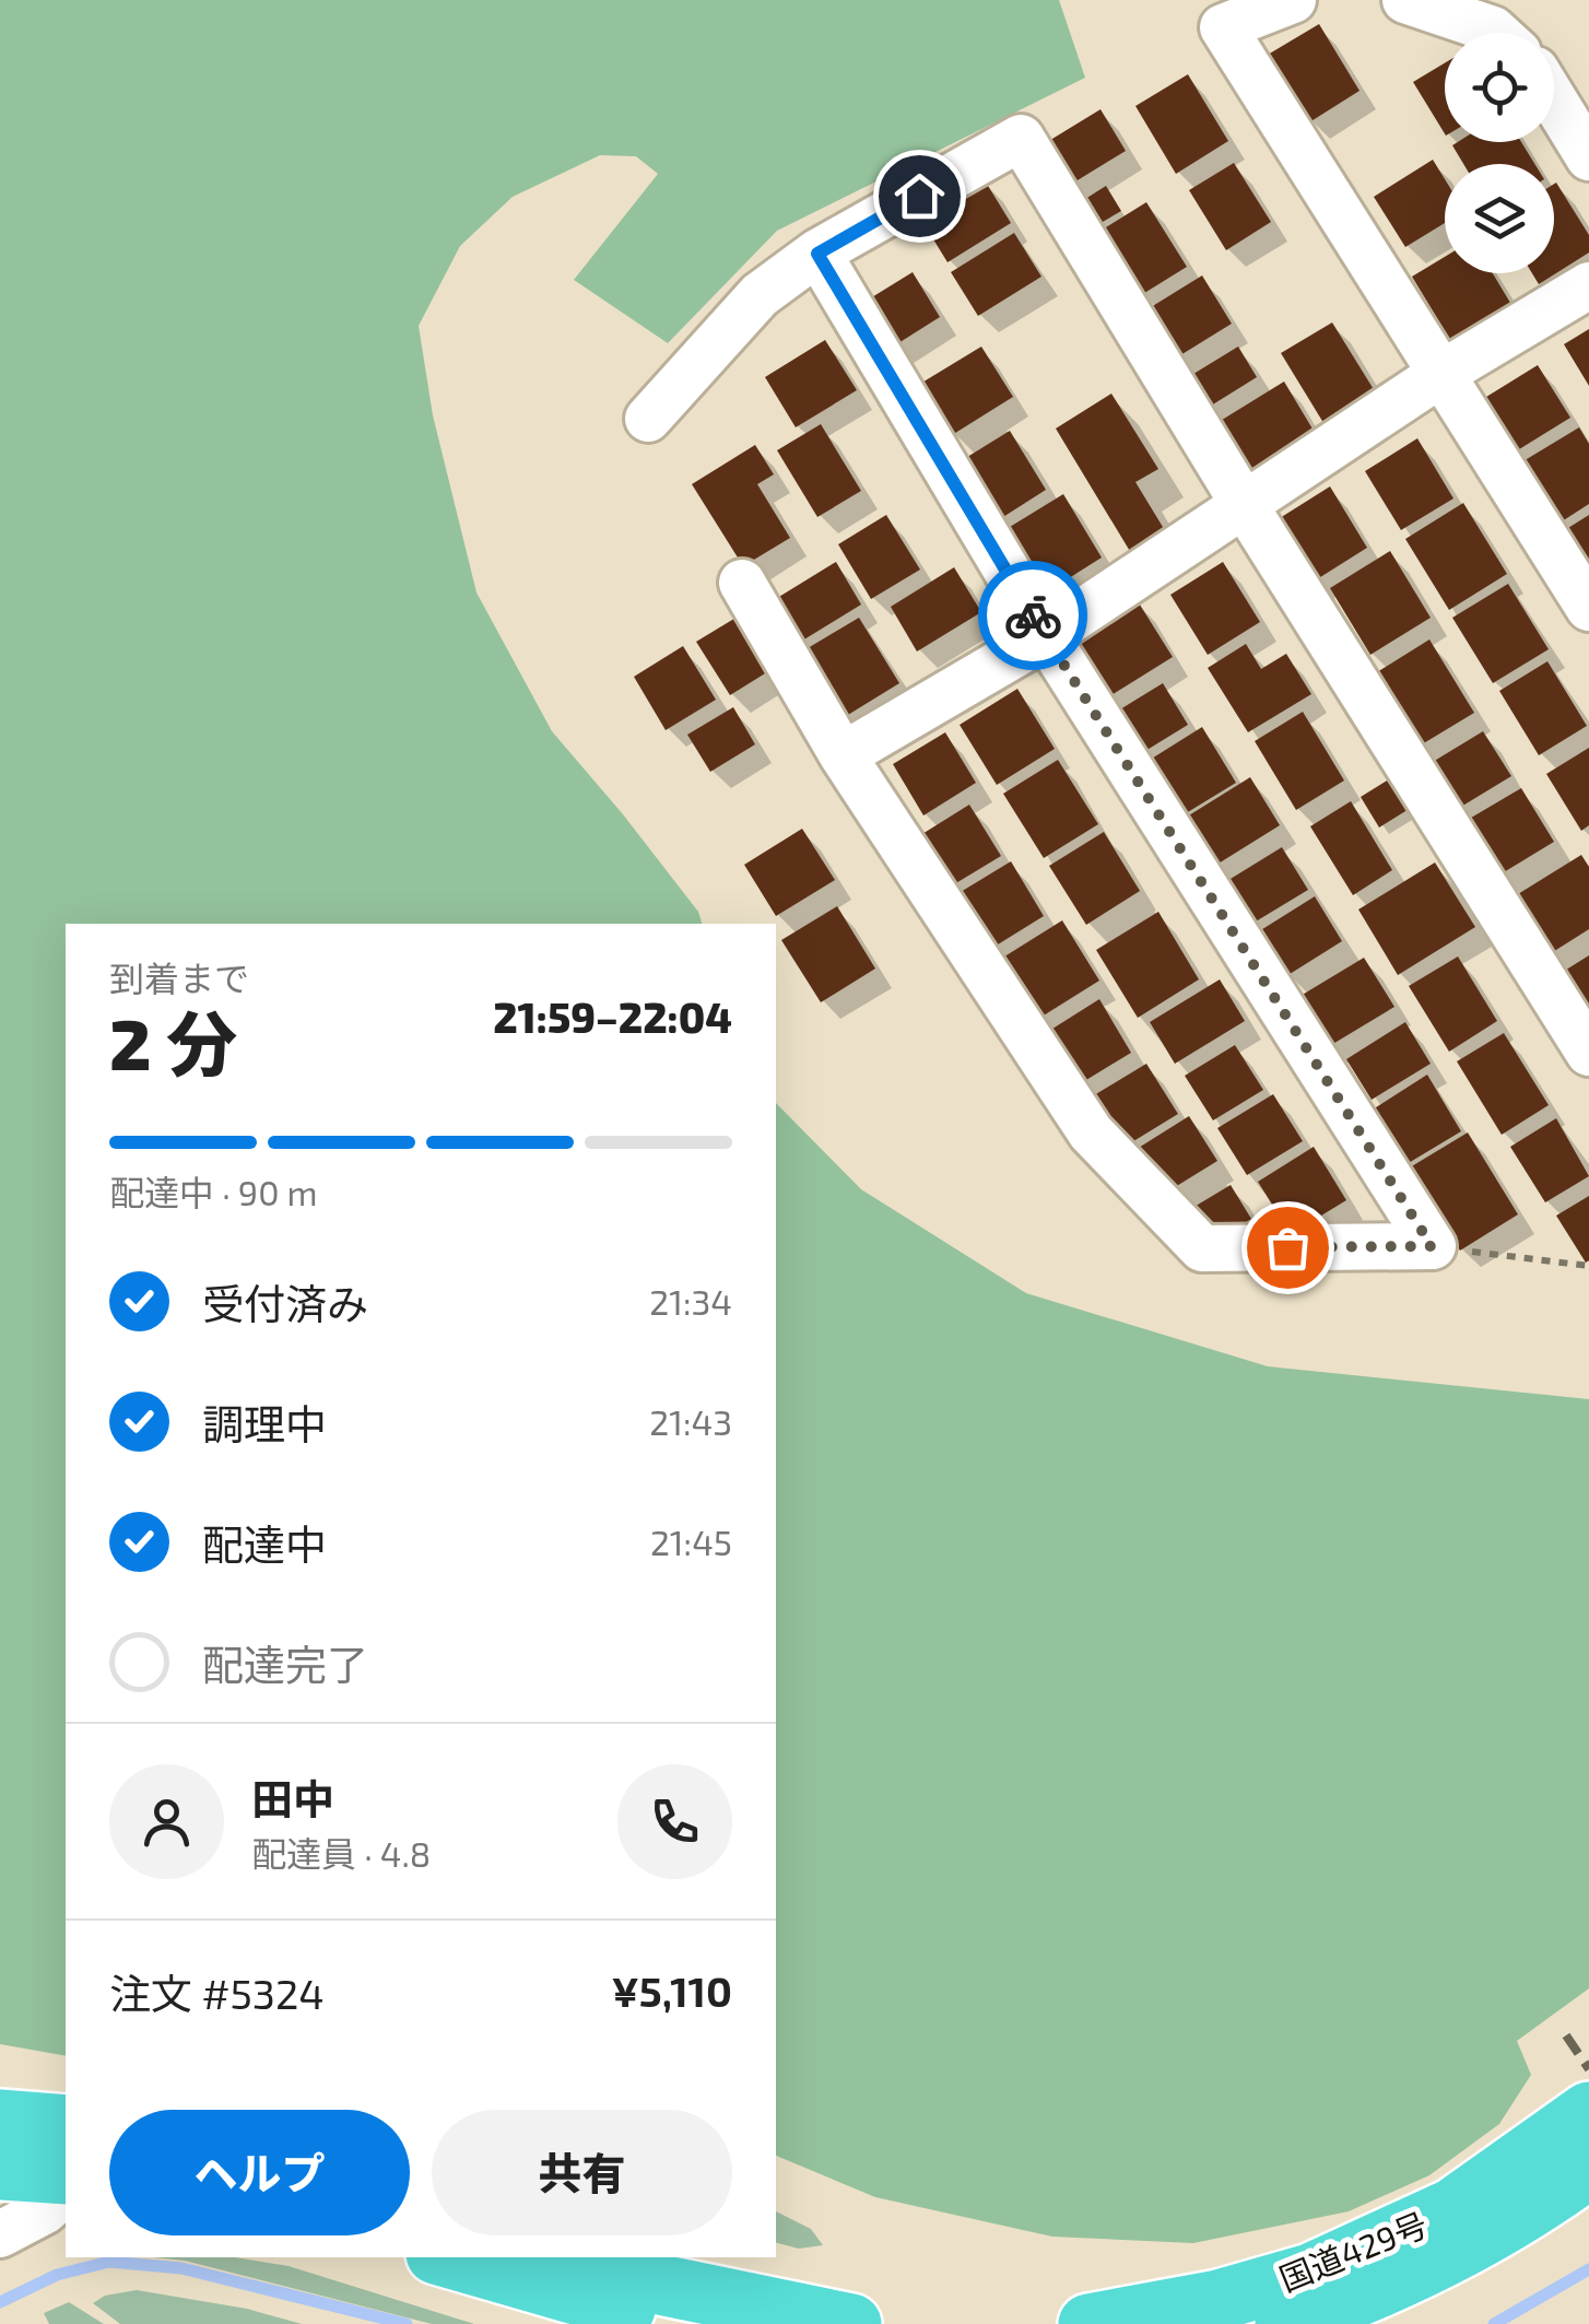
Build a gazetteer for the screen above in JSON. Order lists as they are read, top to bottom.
{
  "streets": {
    "highway": ["国道429号"]
  },
  "page": {
    "heading": ["2 分", "到着まで", "21:59–22:04"],
    "panel": [
      "田中",
      "配達員 · 4.8",
      "注文 #5324",
      "¥5,110"
    ],
    "bar": "配達中 · 90 m",
    "list": [
      ["受付済み", "21:34"],
      ["調理中", "21:43"],
      ["配達中", "21:45"],
      "配達完了"
    ],
    "buttons": ["ヘルプ", "共有"]
  }
}
